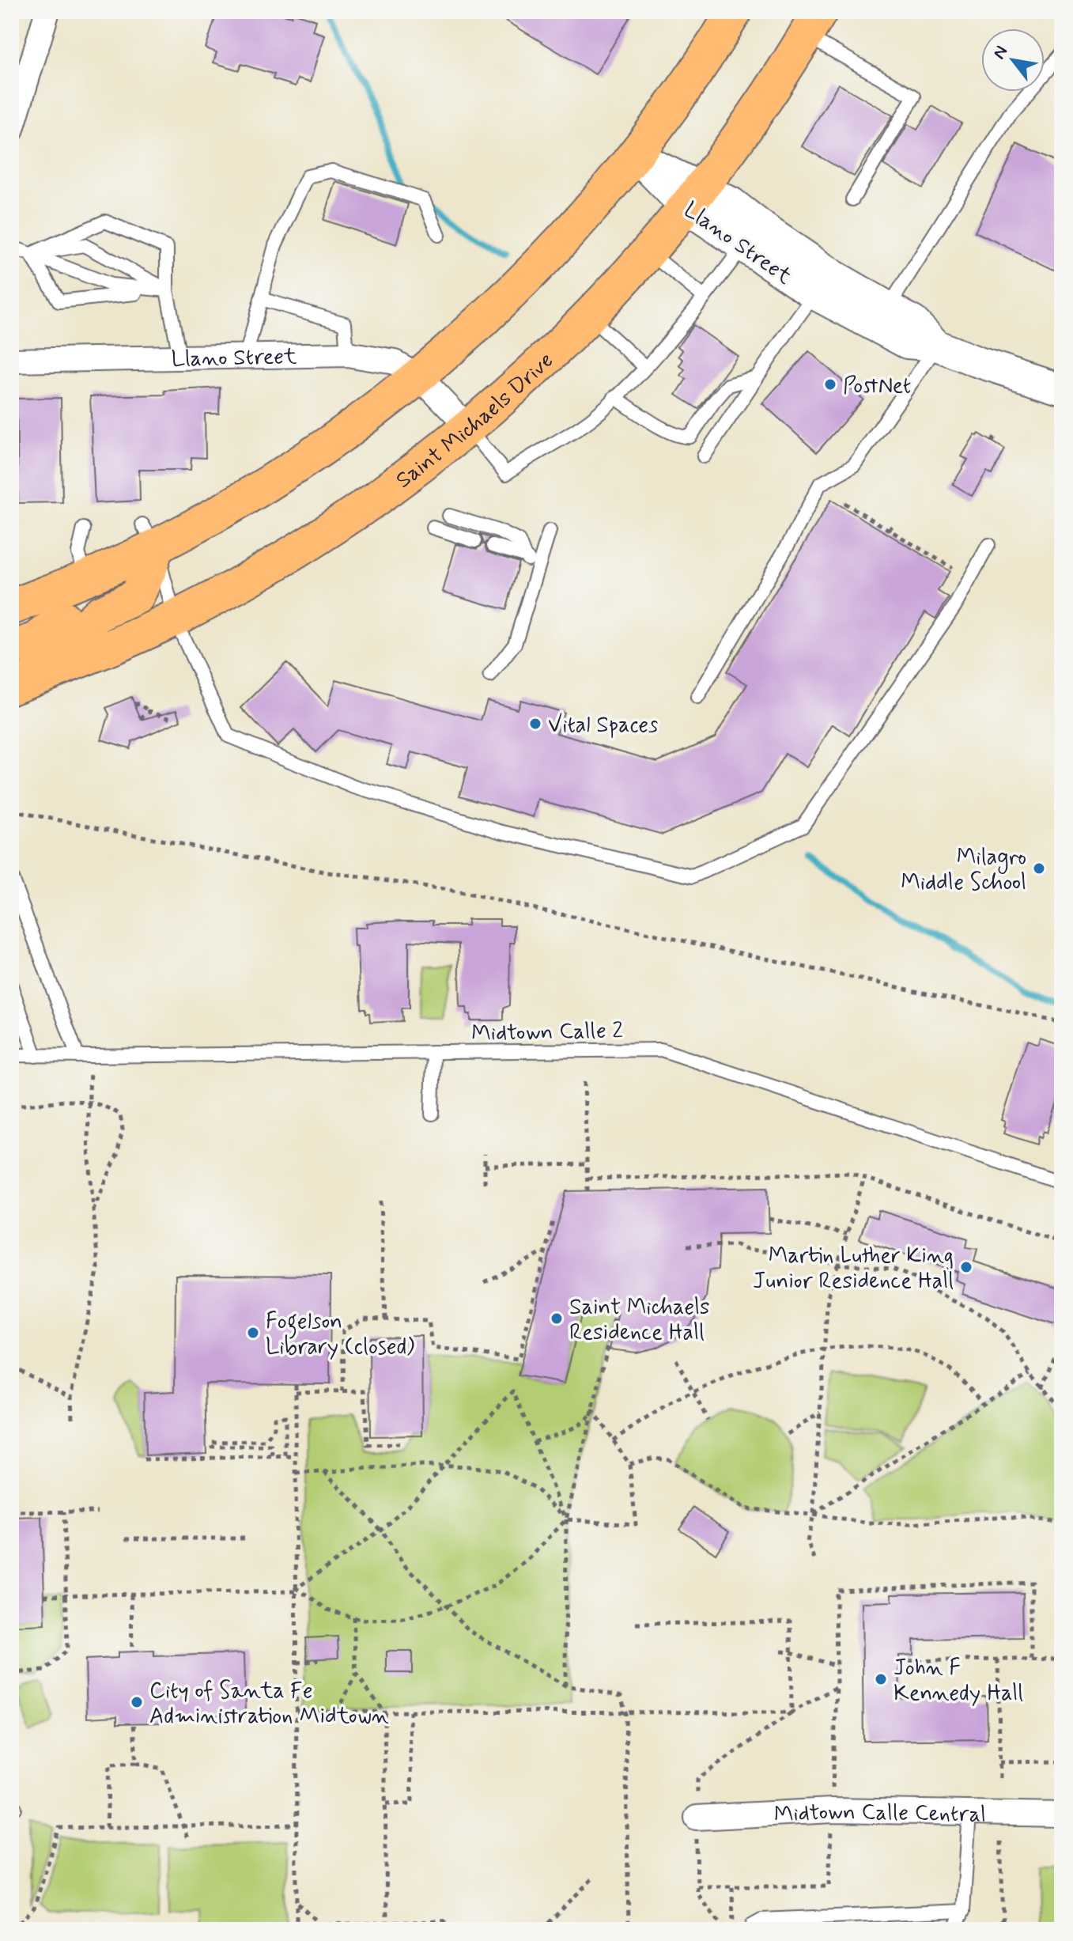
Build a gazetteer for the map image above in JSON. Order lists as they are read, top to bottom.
{
  "streets": {
    "main road": ["Saint Michaels Drive"],
    "street": ["Llano Street", "Midtown Calle Central"],
    "lane": ["Midtown Calle 2"]
  },
  "crossings": [
    ["Llano Street", "Saint Michaels Drive"]
  ],
  "places": [
    "PostNet",
    "Vital Spaces",
    "Milagro Middle School",
    "Martin Luther King Junior Residence Hall",
    "Saint Michaels Residence Hall",
    "Fogelson Library (closed)",
    "John F Kennedy Hall",
    "City of Santa Fe Administration Midtown"
  ],
  "north": "top left"
}
